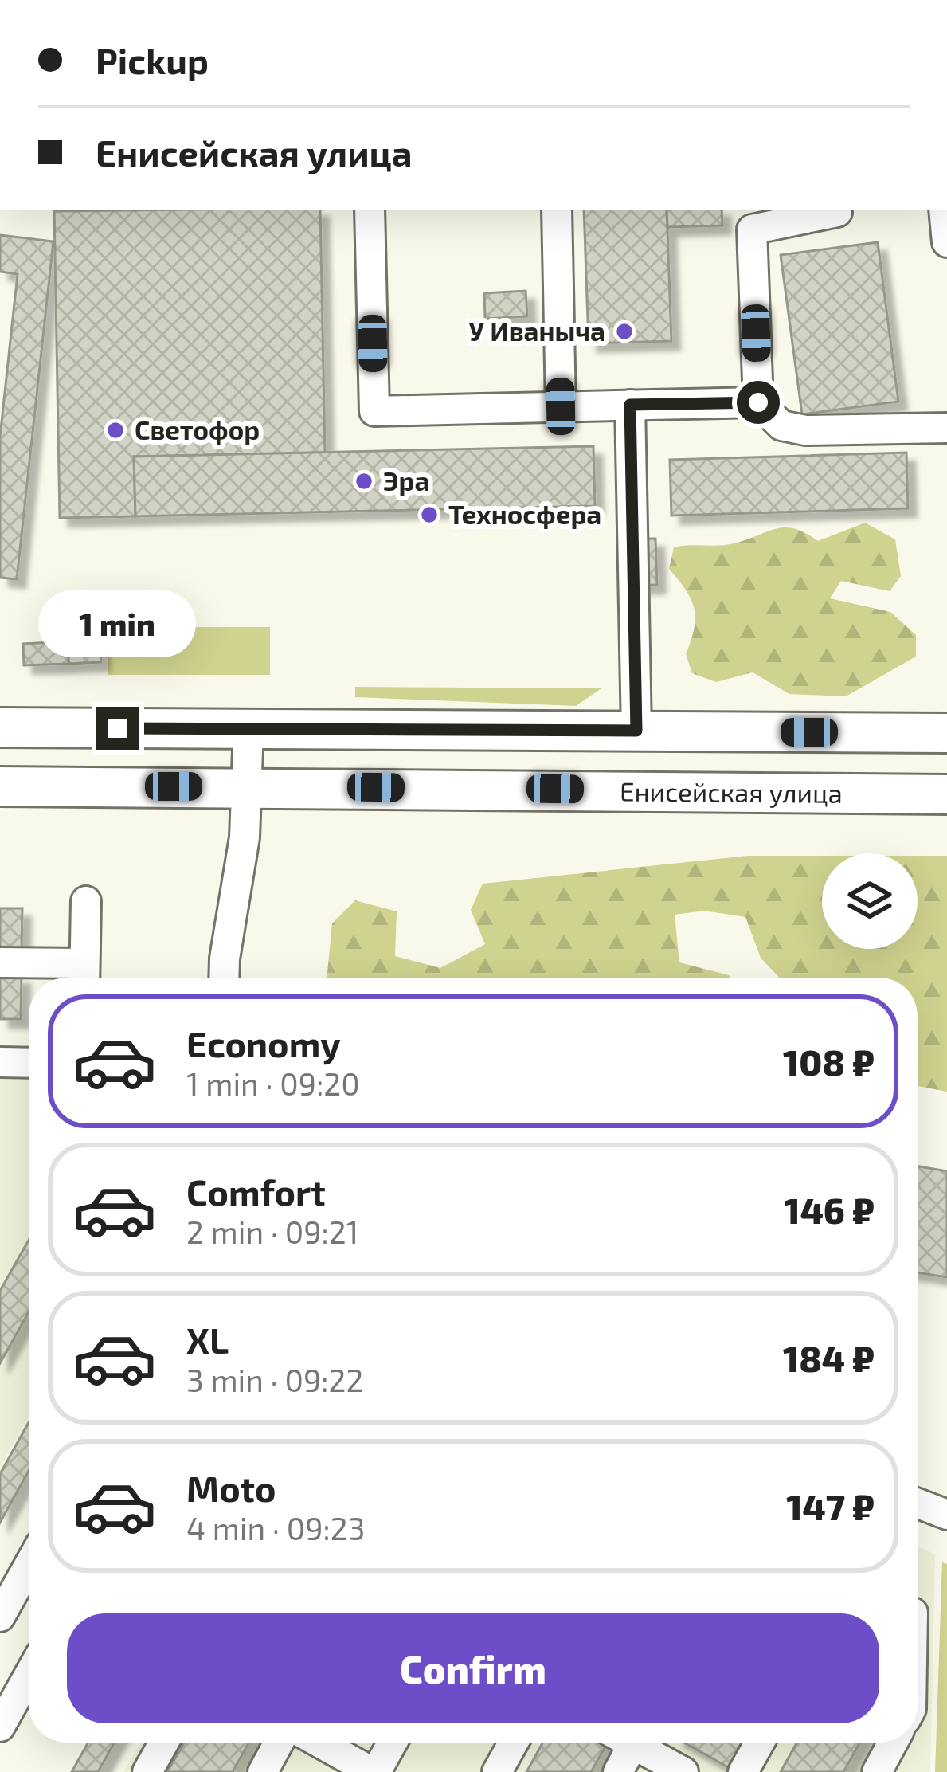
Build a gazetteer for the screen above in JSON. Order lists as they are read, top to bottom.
{
  "streets": {
    "main road": ["Енисейская улица"]
  },
  "places": [
    "У Иваныча",
    "Светофор",
    "Эра",
    "Техносфера"
  ],
  "page": {
    "banner": ["Pickup", "Енисейская улица"],
    "bubble": "1 min",
    "list": [
      {
        "name": "Economy",
        "note": "1 min · 09:20",
        "value": "108 ₽"
      },
      {
        "name": "Comfort",
        "note": "2 min · 09:21",
        "value": "146 ₽"
      },
      {
        "name": "XL",
        "note": "3 min · 09:22",
        "value": "184 ₽"
      },
      {
        "name": "Moto",
        "note": "4 min · 09:23",
        "value": "147 ₽"
      }
    ],
    "buttons": "Confirm"
  }
}
